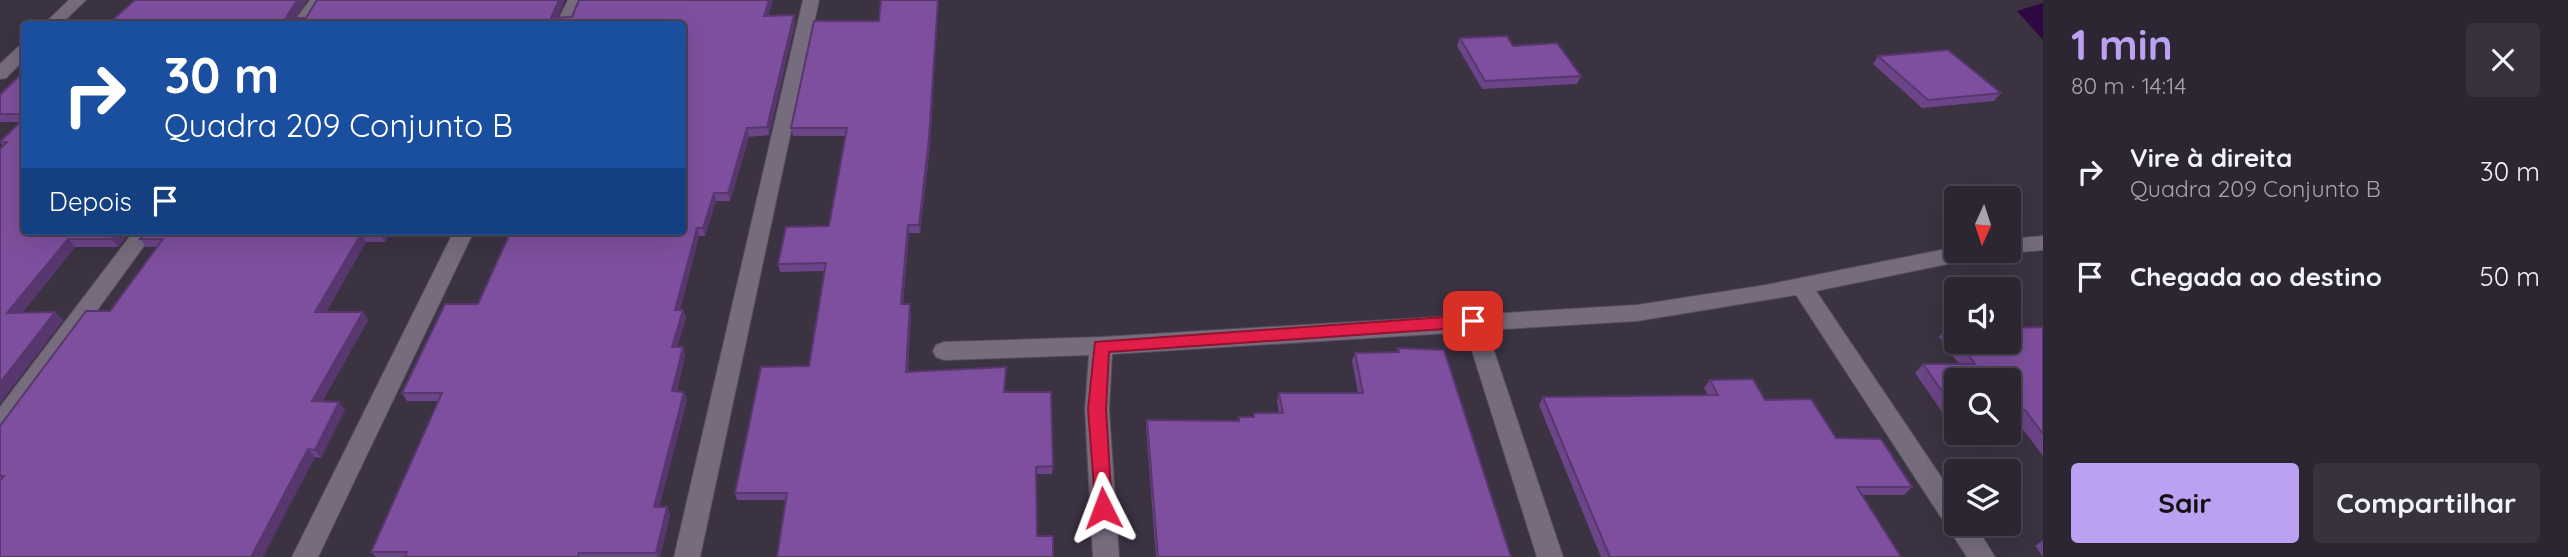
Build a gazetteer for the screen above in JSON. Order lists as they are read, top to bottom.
{
  "north": "bottom",
  "page": {
    "heading": ["1 min", "80 m · 14:14"],
    "turn": ["30 m", "Quadra 209 Conjunto B"],
    "list": [
      {
        "name": "Vire à direita",
        "note": "Quadra 209 Conjunto B",
        "value": "30 m"
      },
      {
        "name": "Chegada ao destino",
        "value": "50 m"
      }
    ],
    "then": "Depois",
    "buttons": ["Sair", "Compartilhar"]
  }
}
